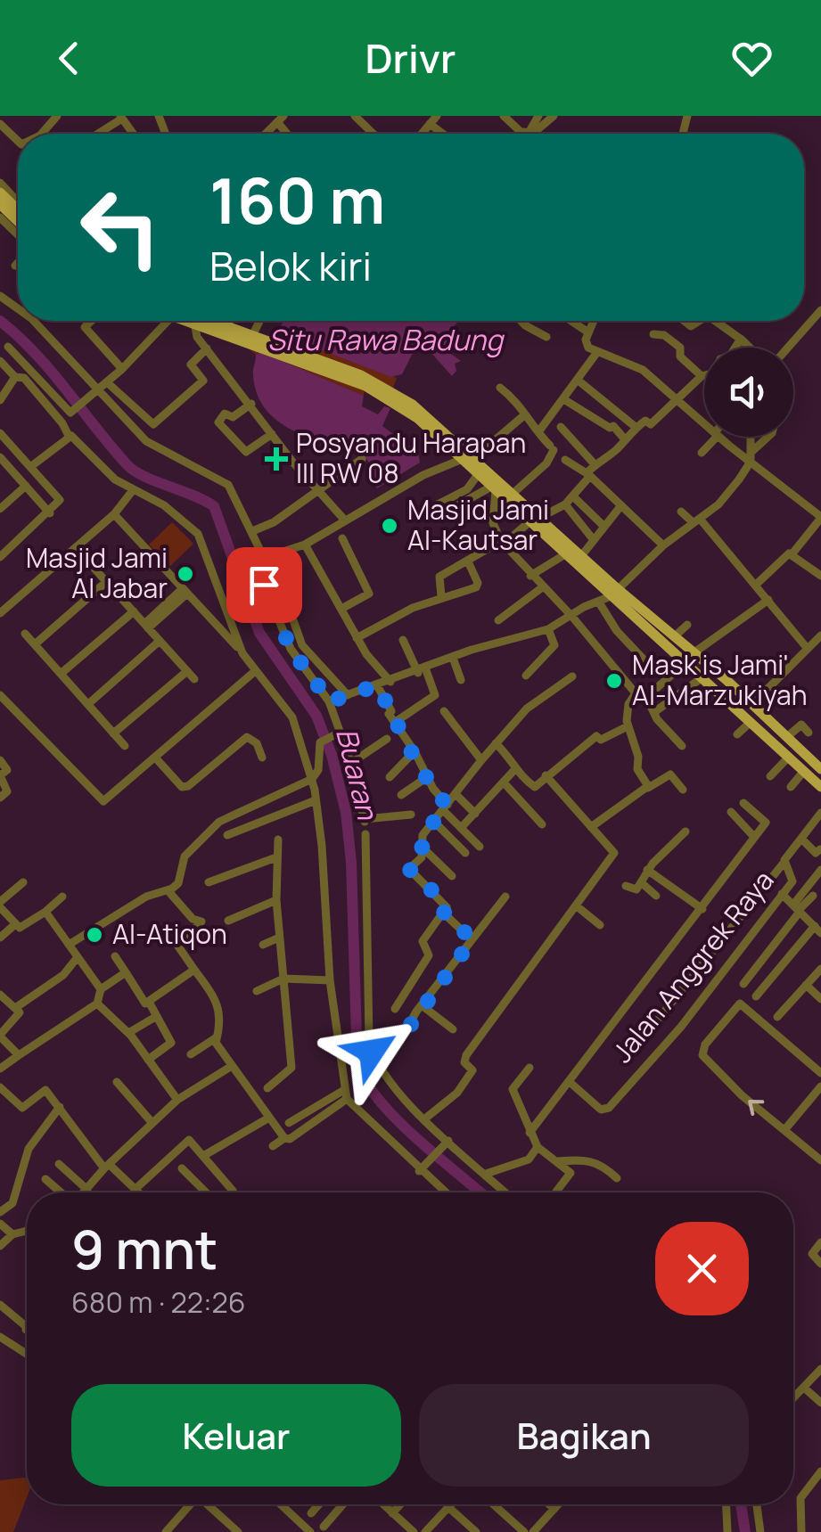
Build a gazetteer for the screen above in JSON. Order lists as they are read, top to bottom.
{
  "streets": {
    "street": ["Jalan Anggrek Raya"]
  },
  "water": ["Situ Rawa Badung", "Buaran"],
  "places": {
    "health": ["Posyandu Harapan III RW 08"],
    "other": [
      "Masjid Jami Al-Kautsar",
      "Masjid Jami Al Jabar",
      "Mask is Jami' Al-Marzukiyah",
      "Al-Atiqon"
    ]
  },
  "page": {
    "header": "Drivr",
    "turn": ["160 m", "Belok kiri"],
    "heading": ["9 mnt", "680 m · 22:26"],
    "buttons": ["Keluar", "Bagikan"]
  }
}
